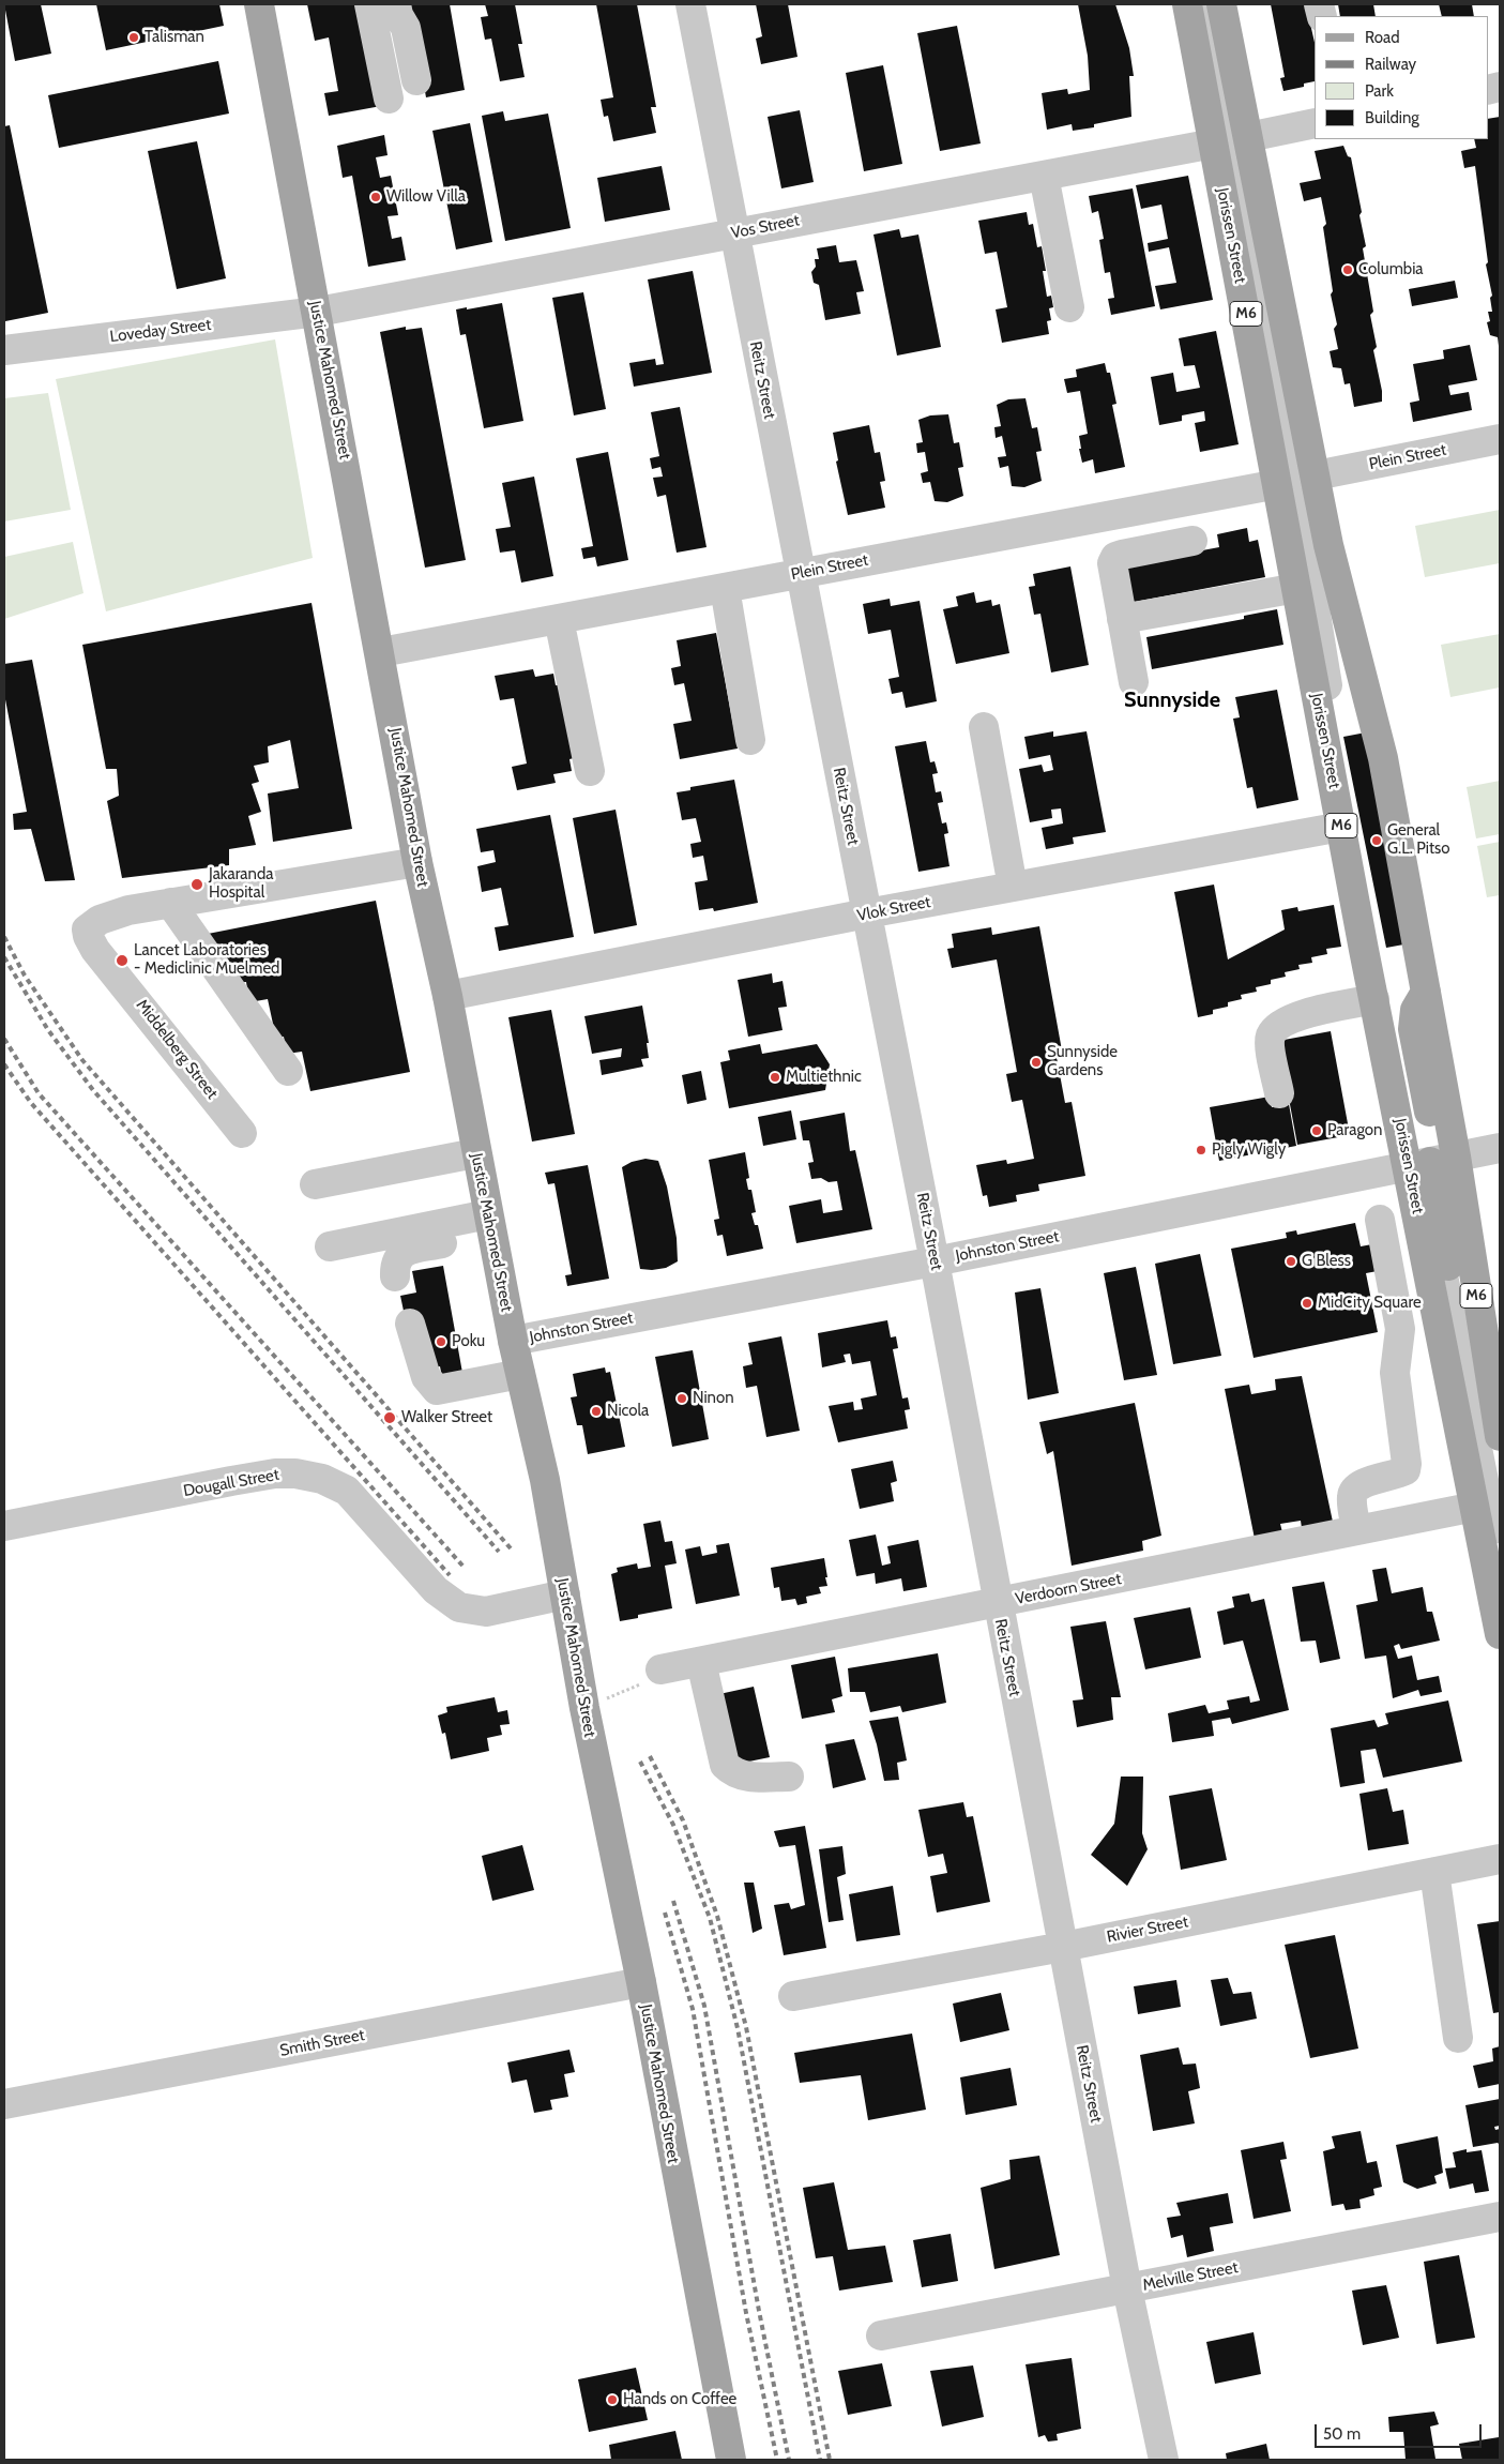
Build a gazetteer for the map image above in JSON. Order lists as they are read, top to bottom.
{
  "streets": {
    "main road": ["Jorissen Street", "M6", "Justice Mahomed Street"],
    "street": [
      "Vos Street",
      "Loveday Street",
      "Reitz Street",
      "Plein Street",
      "Vlok Street",
      "Middelberg Street",
      "Johnston Street",
      "Dougall Street",
      "Verdoorn Street",
      "Rivier Street",
      "Smith Street",
      "Melville Street"
    ]
  },
  "crossings": [
    ["Vos Street", "Jorissen Street"],
    ["Vos Street", "Loveday Street"],
    ["Vos Street", "Justice Mahomed Street"],
    ["Vos Street", "Reitz Street"],
    ["Jorissen Street", "Plein Street"],
    ["Jorissen Street", "Vlok Street"],
    ["Jorissen Street", "Johnston Street"],
    ["Jorissen Street", "Verdoorn Street"],
    ["Loveday Street", "Justice Mahomed Street"],
    ["Justice Mahomed Street", "Plein Street"],
    ["Justice Mahomed Street", "Vlok Street"],
    ["Justice Mahomed Street", "Middelberg Street"],
    ["Justice Mahomed Street", "Johnston Street"],
    ["Justice Mahomed Street", "Dougall Street"],
    ["Justice Mahomed Street", "Smith Street"],
    ["Reitz Street", "Plein Street"],
    ["Reitz Street", "Vlok Street"],
    ["Reitz Street", "Johnston Street"],
    ["Reitz Street", "Verdoorn Street"],
    ["Reitz Street", "Rivier Street"],
    ["Reitz Street", "Melville Street"]
  ],
  "districts": ["Sunnyside"],
  "places": [
    "Talisman",
    "Willow Villa",
    "Columbia",
    "General G.L. Pitso",
    "Jakaranda Hospital",
    "Lancet Laboratories - Mediclinic Muelmed",
    "Sunnyside Gardens",
    "Multiethnic",
    "Paragon",
    "Pigly Wigly",
    "G Bless",
    "MidCity Square",
    "Poku",
    "Ninon",
    "Nicola",
    "Walker Street",
    "Hands on Coffee"
  ],
  "legend": [
    "Road",
    "Railway",
    "Park",
    "Building"
  ],
  "scale_bar": "50 m"
}
